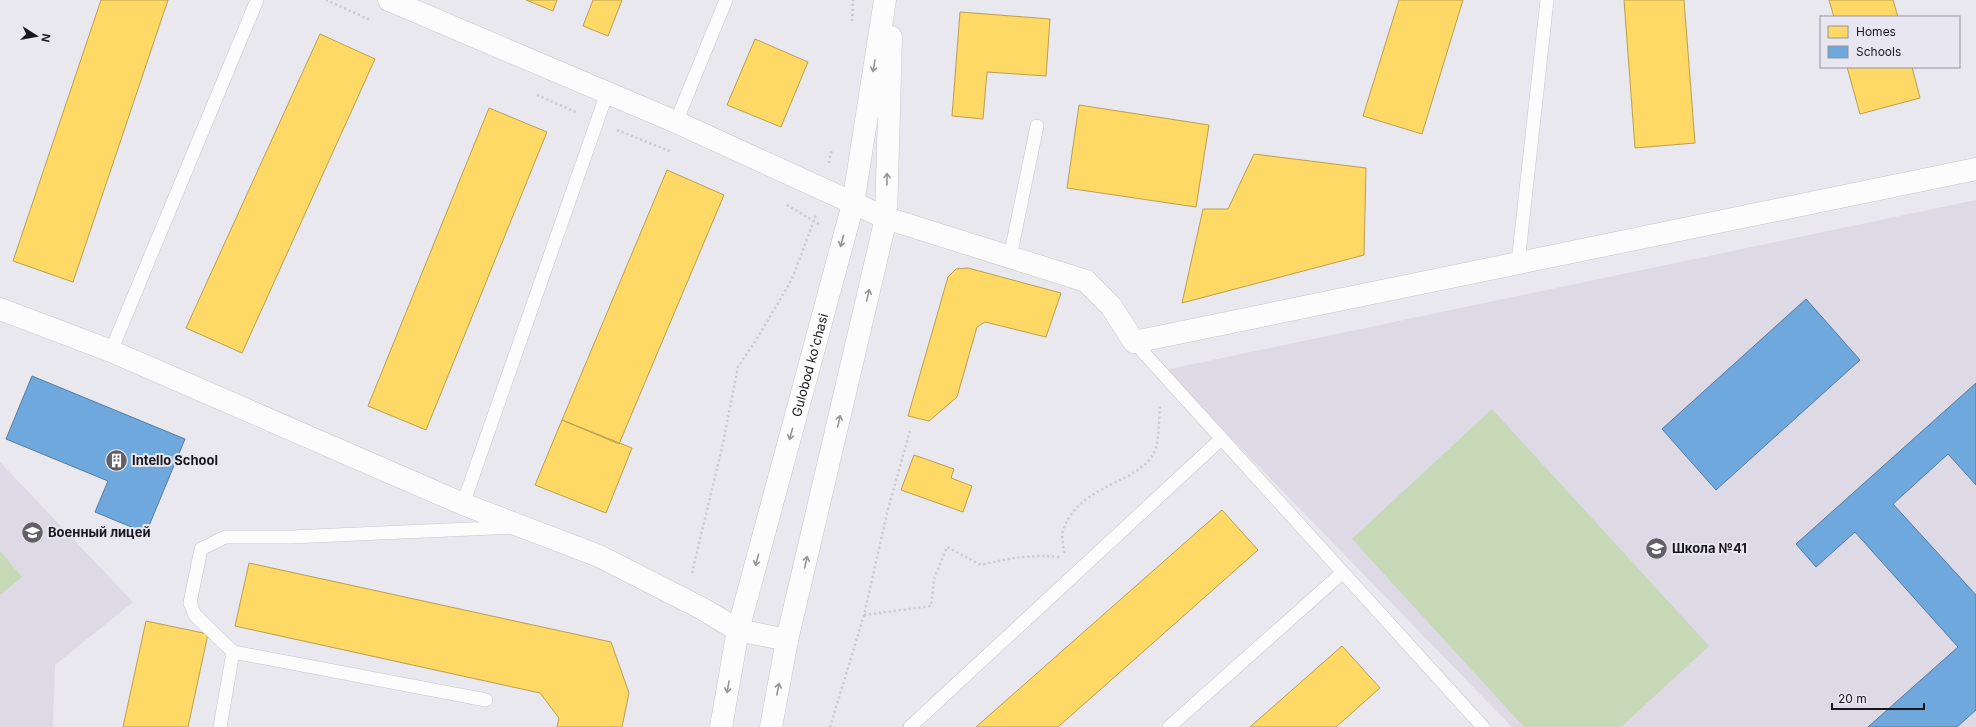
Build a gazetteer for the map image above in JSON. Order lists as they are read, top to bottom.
{
  "streets": {
    "street": ["Gulobod ko'chasi"]
  },
  "places": {
    "building": ["Intello School"],
    "school or university": ["Военный лицей", "Школа №41"]
  },
  "legend": ["Homes", "Schools"],
  "scale_bar": "20 m",
  "north": "right"
}
